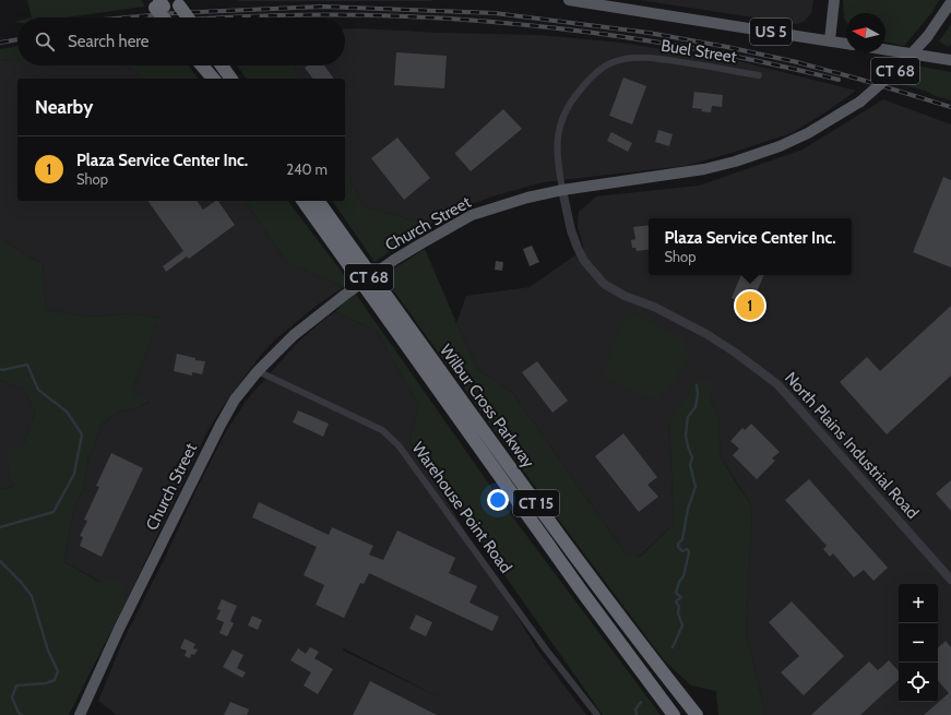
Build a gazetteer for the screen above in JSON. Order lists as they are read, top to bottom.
{
  "streets": {
    "highway": ["Wilbur Cross Parkway", "CT 15"],
    "main road": ["US 5", "CT 68", "Church Street"],
    "street": ["Buel Street", "North Plains Industrial Road", "Warehouse Point Road"]
  },
  "crossings": [
    ["Buel Street", "Church Street"],
    ["Buel Street", "North Plains Industrial Road"],
    ["Church Street", "North Plains Industrial Road"],
    ["Church Street", "Warehouse Point Road"]
  ],
  "north": "left",
  "page": {
    "search": "Search here",
    "heading": "Nearby",
    "list": [
      {
        "mark": "1",
        "name": "Plaza Service Center Inc.",
        "note": "Shop",
        "value": "240 m"
      }
    ],
    "popup": ["Plaza Service Center Inc.", "Shop"],
    "pins": "1",
    "map_buttons": ["+", "−"]
  }
}
